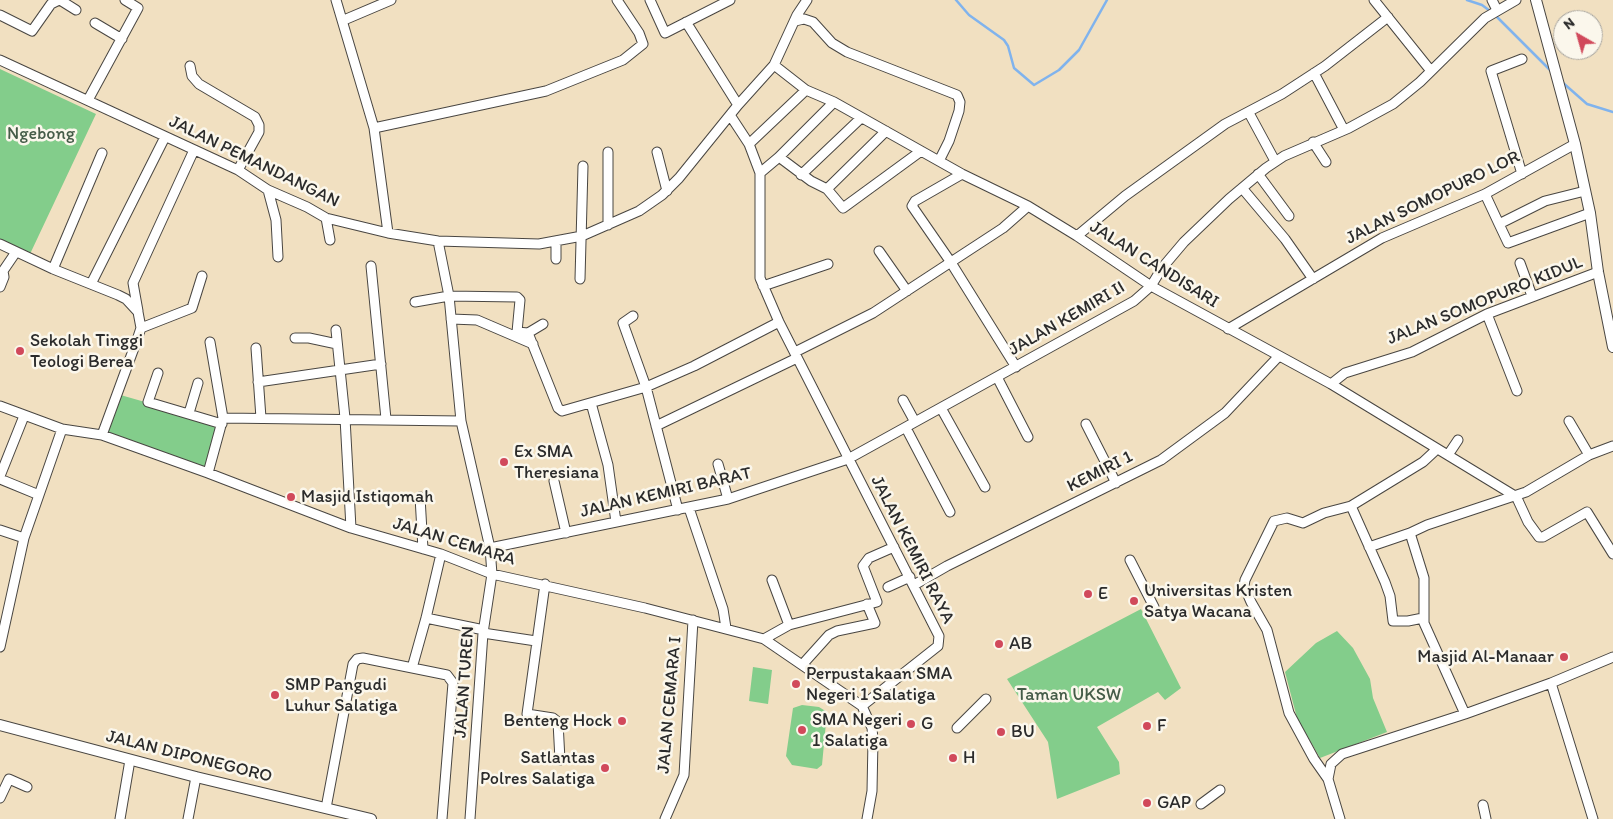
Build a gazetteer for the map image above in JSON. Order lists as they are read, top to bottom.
{
  "streets": {
    "main road": ["JALAN DIPONEGORO"],
    "street": [
      "JALAN PEMANDANGAN",
      "JALAN SOMOPURO LOR",
      "JALAN CANDISARI",
      "JALAN SOMOPURO KIDUL",
      "JALAN KEMIRI II",
      "KEMIRI 1",
      "JALAN KEMIRI BARAT",
      "JALAN CEMARA",
      "JALAN KEMIRI RAYA",
      "JALAN TUREN",
      "JALAN CEMARA I"
    ]
  },
  "crossings": [
    ["JALAN PEMANDANGAN", "JALAN CANDISARI"],
    ["JALAN PEMANDANGAN", "JALAN TUREN"],
    ["JALAN SOMOPURO LOR", "JALAN CANDISARI"],
    ["JALAN CANDISARI", "JALAN SOMOPURO KIDUL"],
    ["JALAN CANDISARI", "JALAN KEMIRI II"],
    ["JALAN CANDISARI", "KEMIRI 1"],
    ["JALAN KEMIRI II", "JALAN KEMIRI BARAT"],
    ["JALAN KEMIRI II", "JALAN KEMIRI RAYA"],
    ["KEMIRI 1", "JALAN KEMIRI RAYA"],
    ["JALAN KEMIRI BARAT", "JALAN KEMIRI RAYA"],
    ["JALAN KEMIRI BARAT", "JALAN TUREN"],
    ["JALAN CEMARA", "JALAN KEMIRI RAYA"],
    ["JALAN CEMARA", "JALAN TUREN"],
    ["JALAN CEMARA", "JALAN CEMARA I"]
  ],
  "parks": ["Ngebong", "Taman UKSW"],
  "places": [
    "Sekolah Tinggi Teologi Berea",
    "Ex SMA Theresiana",
    "Masjid Istiqomah",
    "E",
    "Universitas Kristen Satya Wacana",
    "AB",
    "Masjid Al-Manaar",
    "Perpustakaan SMA Negeri 1 Salatiga",
    "SMP Pangudi Luhur Salatiga",
    "Benteng Hock",
    "G",
    "F",
    "SMA Negeri 1 Salatiga",
    "BU",
    "H",
    "Satlantas Polres Salatiga",
    "GAP"
  ],
  "north": "top left"
}
